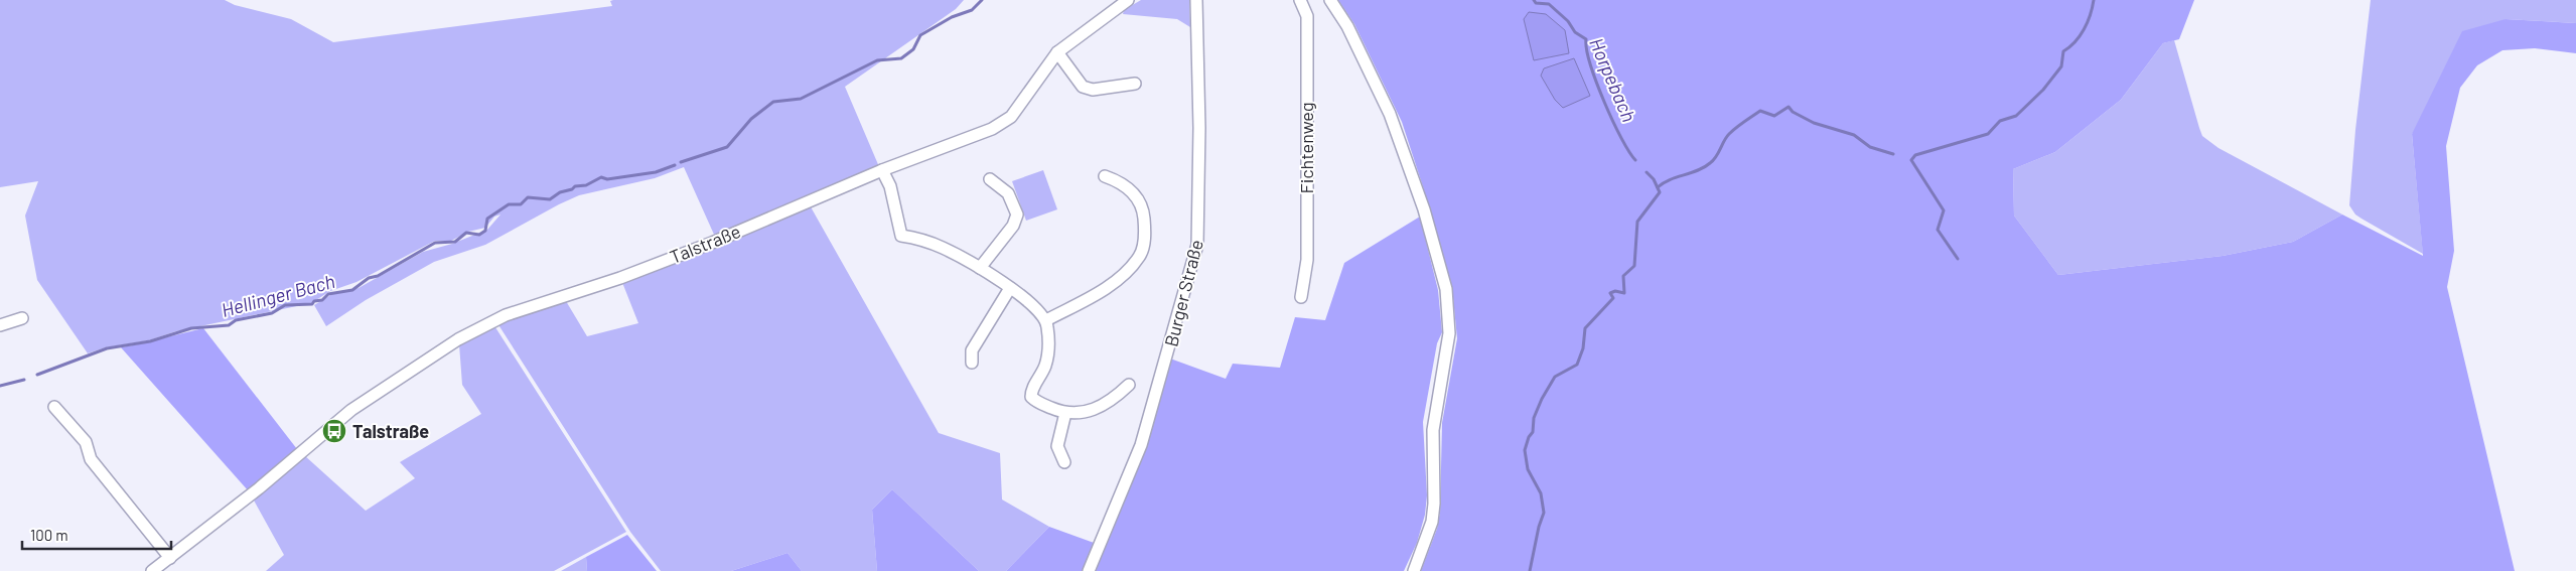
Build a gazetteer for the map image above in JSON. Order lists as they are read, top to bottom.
{
  "streets": {
    "street": ["Fichtenweg", "Talstraße", "Burger Straße"]
  },
  "water": ["Horpebach", "Hellinger Bach"],
  "places": {
    "bus stop": ["Talstraße"]
  },
  "scale_bar": "100 m"
}
